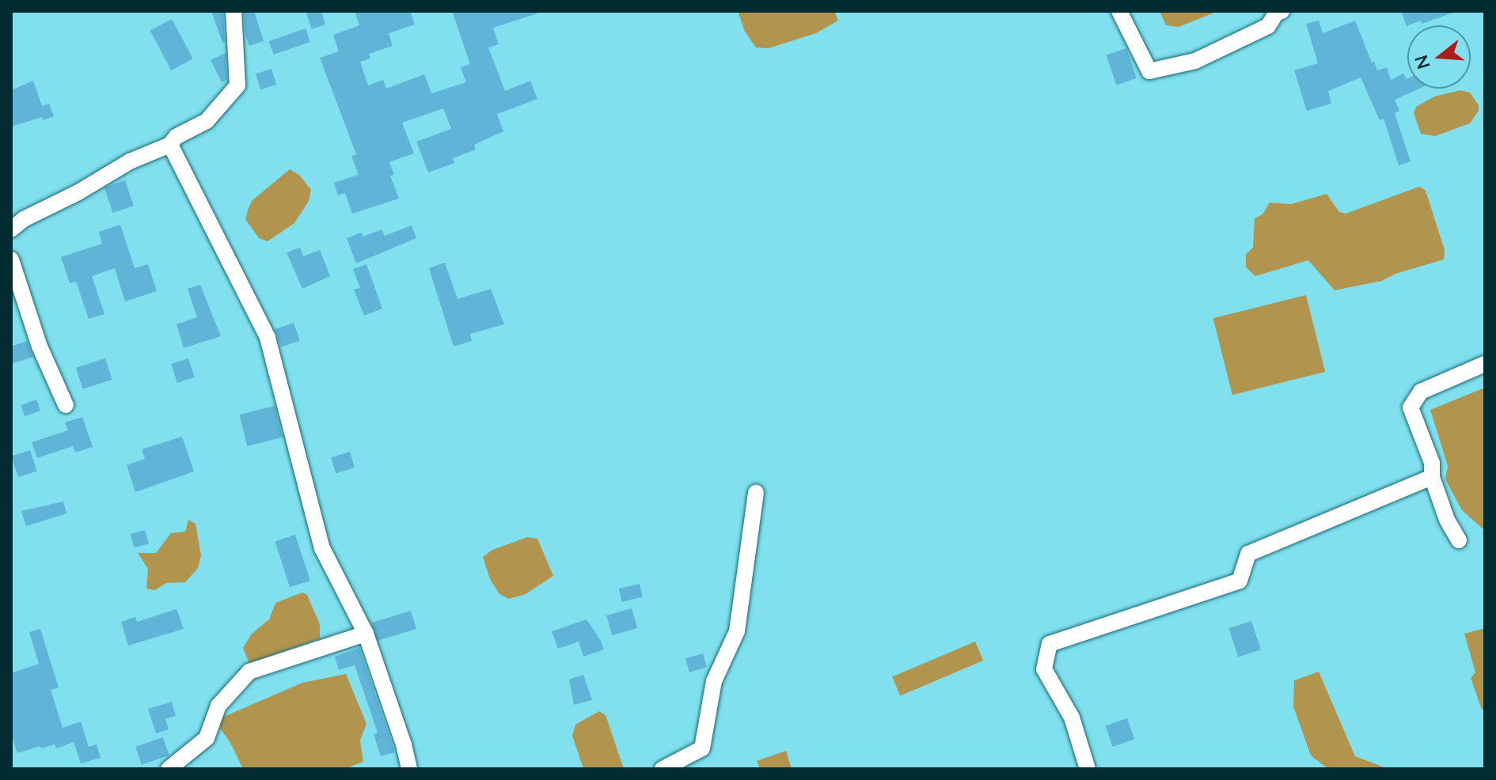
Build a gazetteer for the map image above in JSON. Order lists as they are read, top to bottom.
{
  "north": "left"
}
